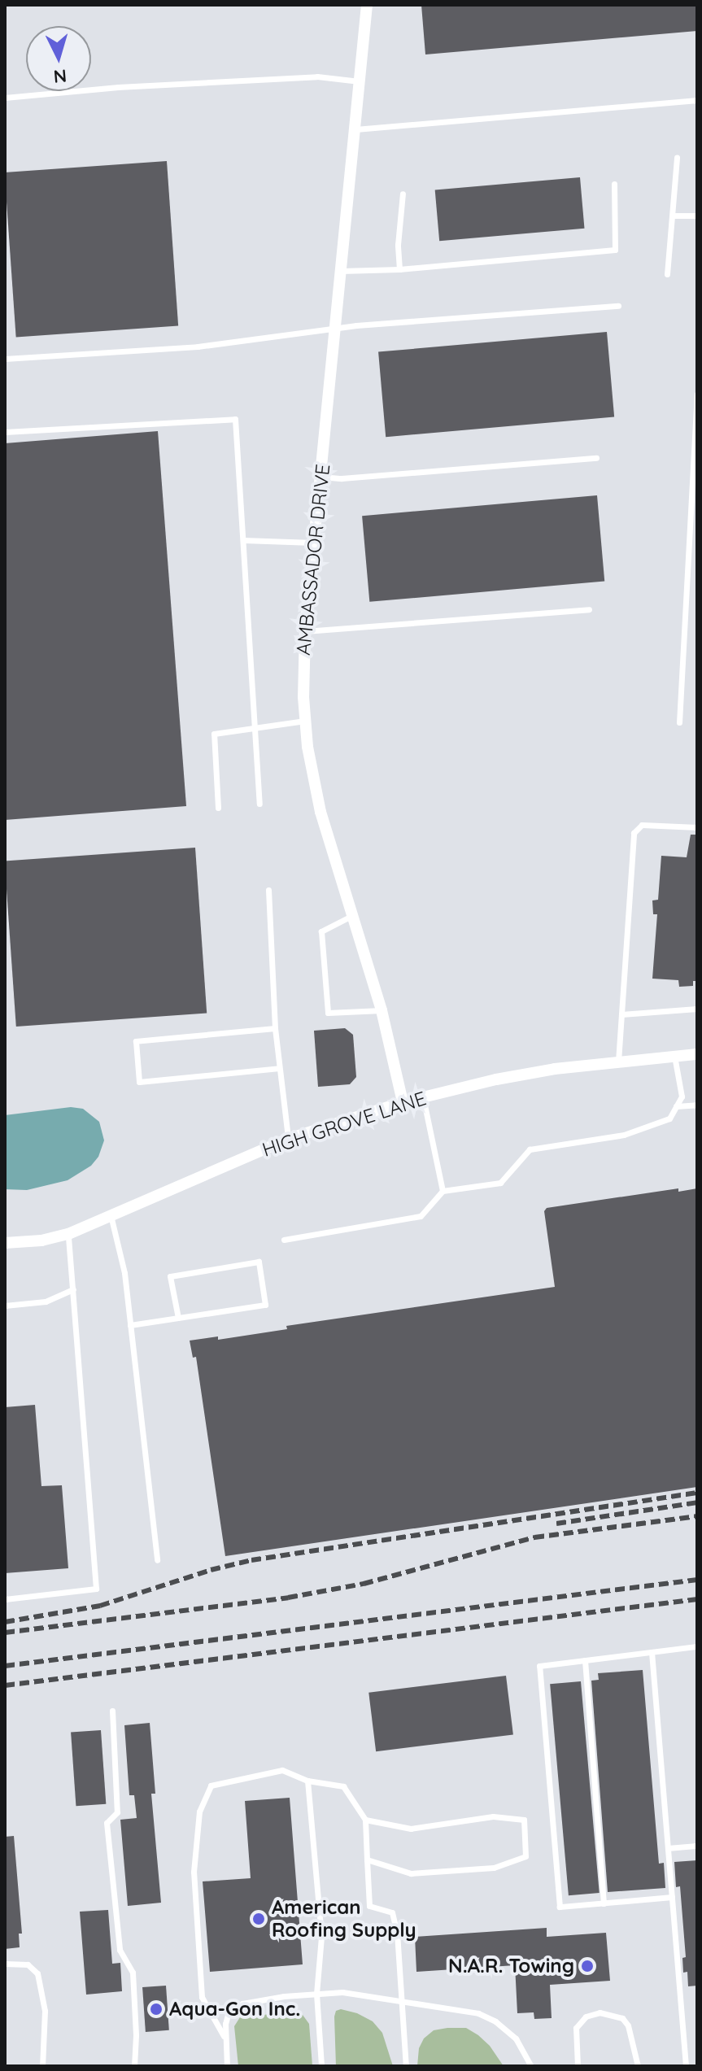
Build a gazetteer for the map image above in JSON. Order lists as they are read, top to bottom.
{
  "streets": {
    "street": ["AMBASSADOR DRIVE", "HIGH GROVE LANE"]
  },
  "crossings": [
    ["AMBASSADOR DRIVE", "HIGH GROVE LANE"]
  ],
  "places": ["American Roofing Supply", "N.A.R. Towing", "Aqua-Gon Inc."],
  "north": "bottom"
}
